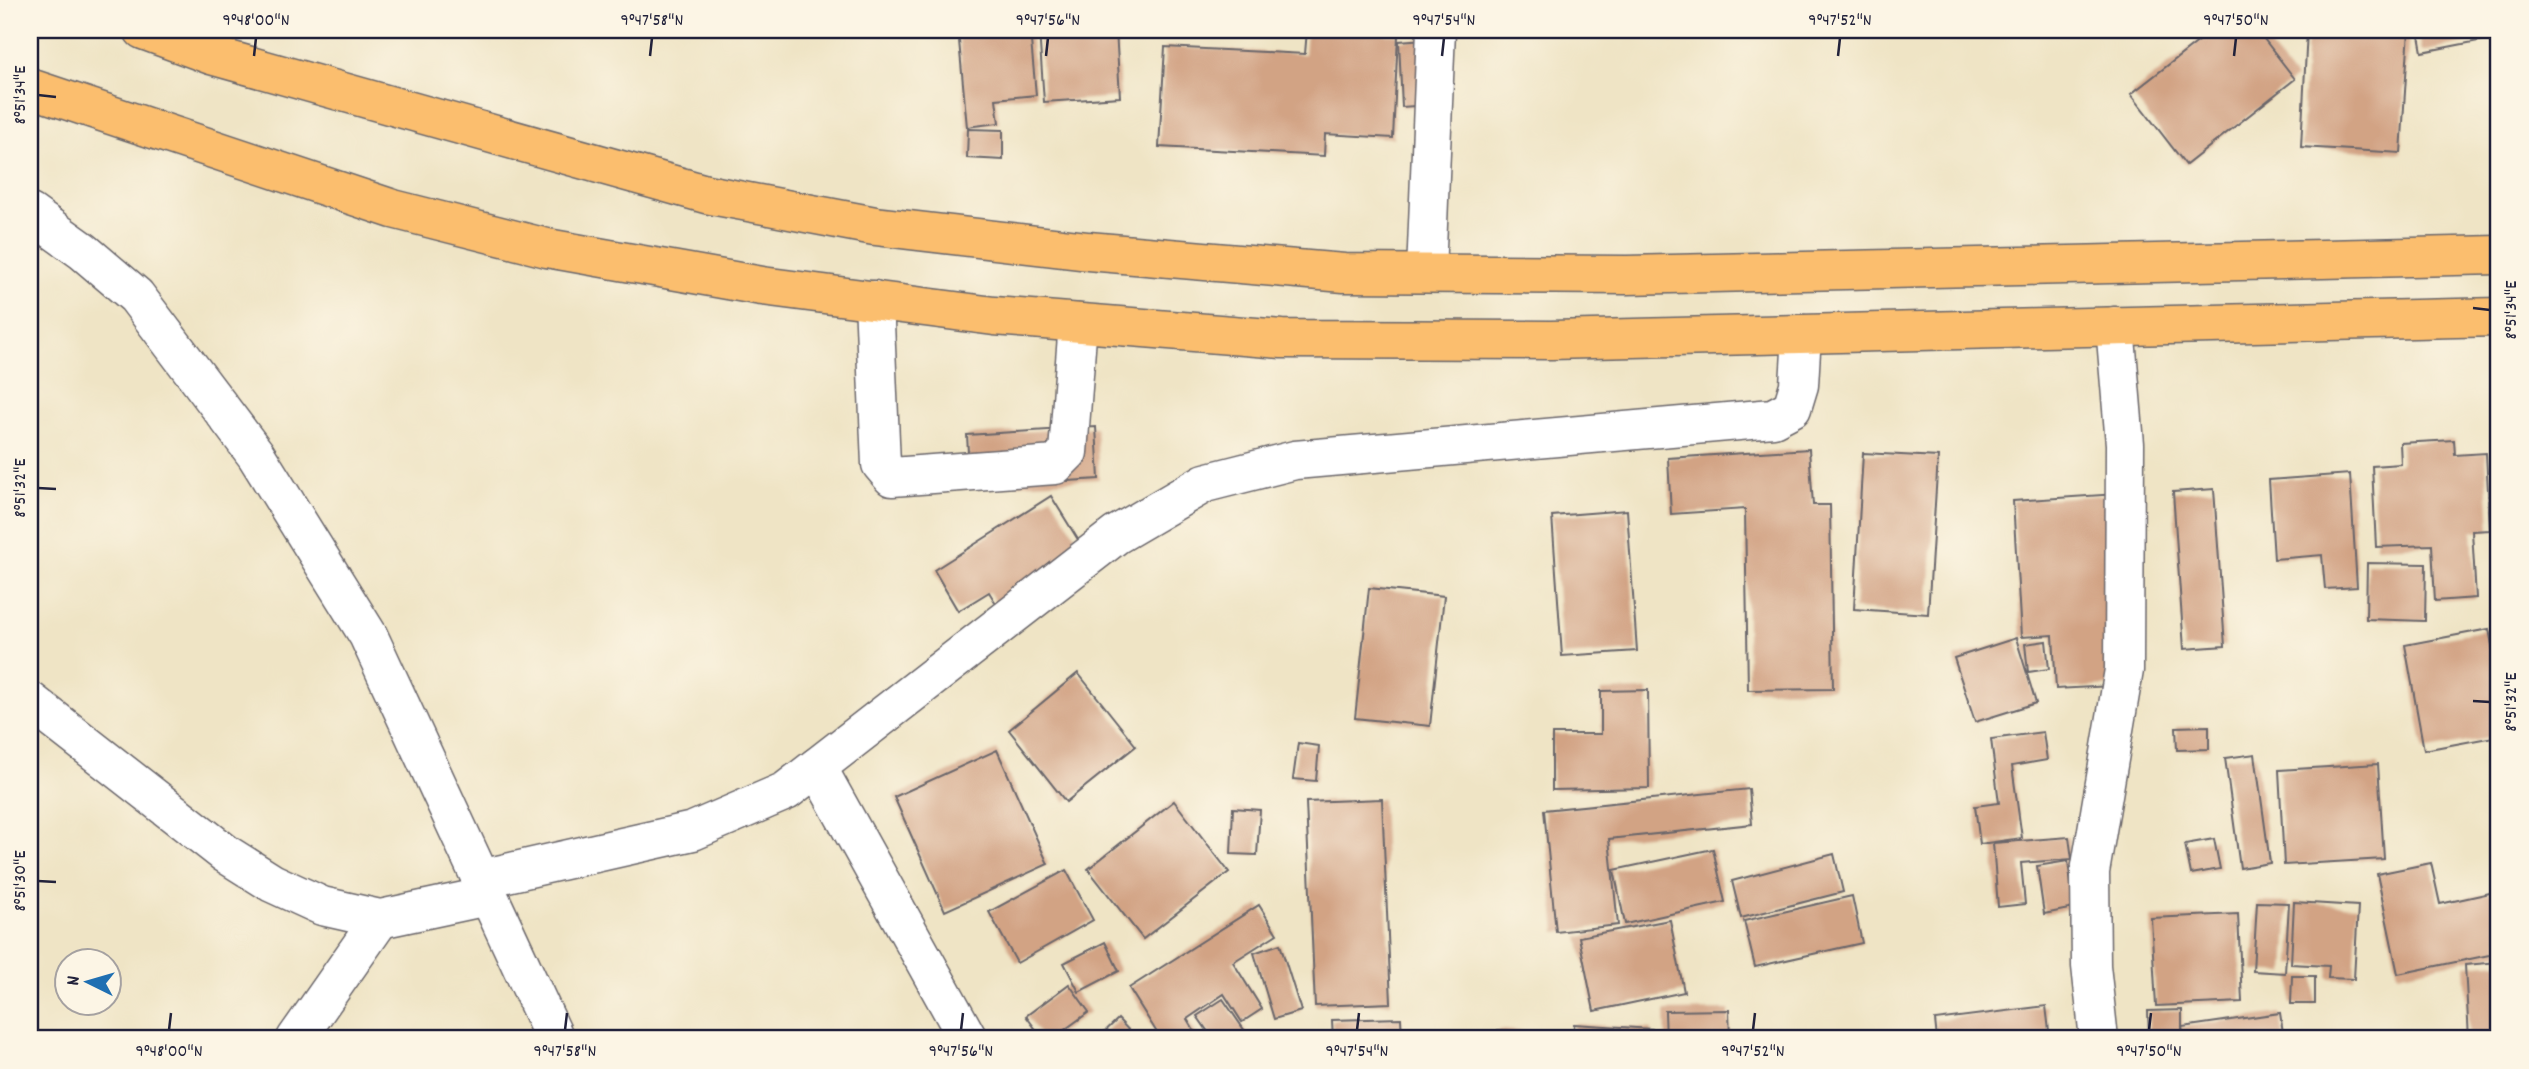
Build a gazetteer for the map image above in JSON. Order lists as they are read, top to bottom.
{
  "north": "left",
  "coordinates": [
    "9°48'00\"N",
    "9°47'58\"N",
    "9°47'56\"N",
    "9°47'54\"N",
    "9°47'52\"N",
    "9°47'50\"N",
    "8°51'34\"E",
    "8°51'32\"E",
    "8°51'30\"E"
  ]
}
